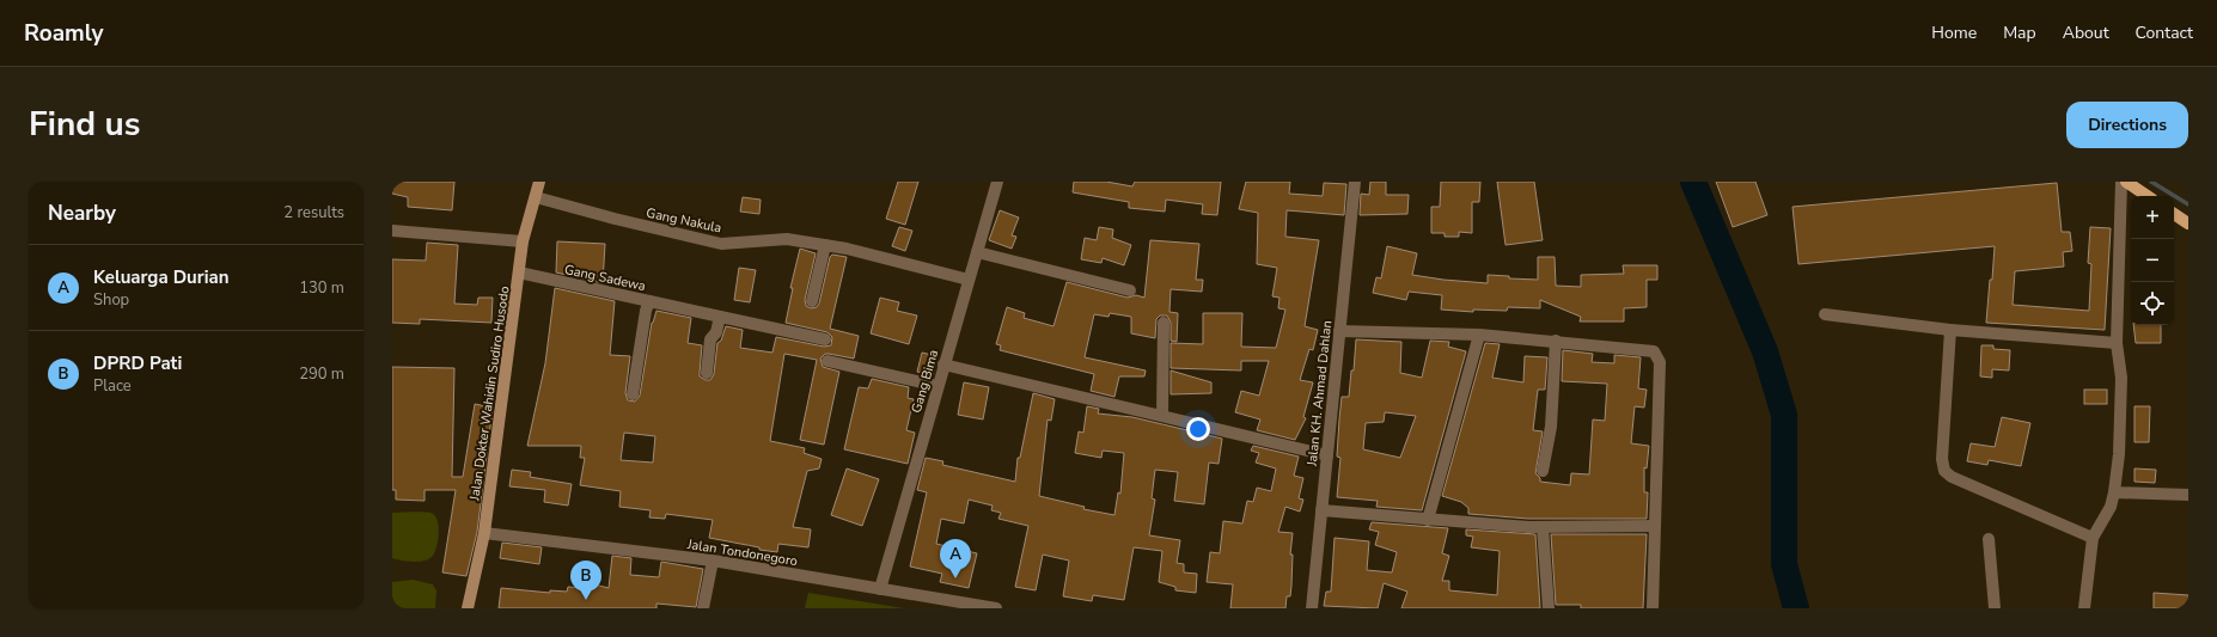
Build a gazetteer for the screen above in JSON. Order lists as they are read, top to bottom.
{
  "streets": {
    "main road": ["Jalan Dokter Wahidin Sudiro Husodo"],
    "street": [
      "Gang Nakula",
      "Gang Sadewa",
      "Gang Bima",
      "Jalan KH. Ahmad Dahlan",
      "Jalan Tondonegoro"
    ]
  },
  "crossings": [
    ["Gang Nakula", "Gang Bima"],
    ["Gang Nakula", "Jalan Dokter Wahidin Sudiro Husodo"],
    ["Gang Sadewa", "Jalan Dokter Wahidin Sudiro Husodo"],
    ["Gang Bima", "Jalan Tondonegoro"],
    ["Jalan Dokter Wahidin Sudiro Husodo", "Jalan Tondonegoro"]
  ],
  "page": {
    "header": "Roamly",
    "nav": [
      "Home",
      "Map",
      "About",
      "Contact"
    ],
    "title": "Find us",
    "buttons": "Directions",
    "heading": ["Nearby", "2 results"],
    "map_buttons": ["+", "−"],
    "list": [
      {
        "mark": "A",
        "name": "Keluarga Durian",
        "note": "Shop",
        "value": "130 m"
      },
      {
        "mark": "B",
        "name": "DPRD Pati",
        "note": "Place",
        "value": "290 m"
      }
    ],
    "pins": ["A", "B"]
  }
}
